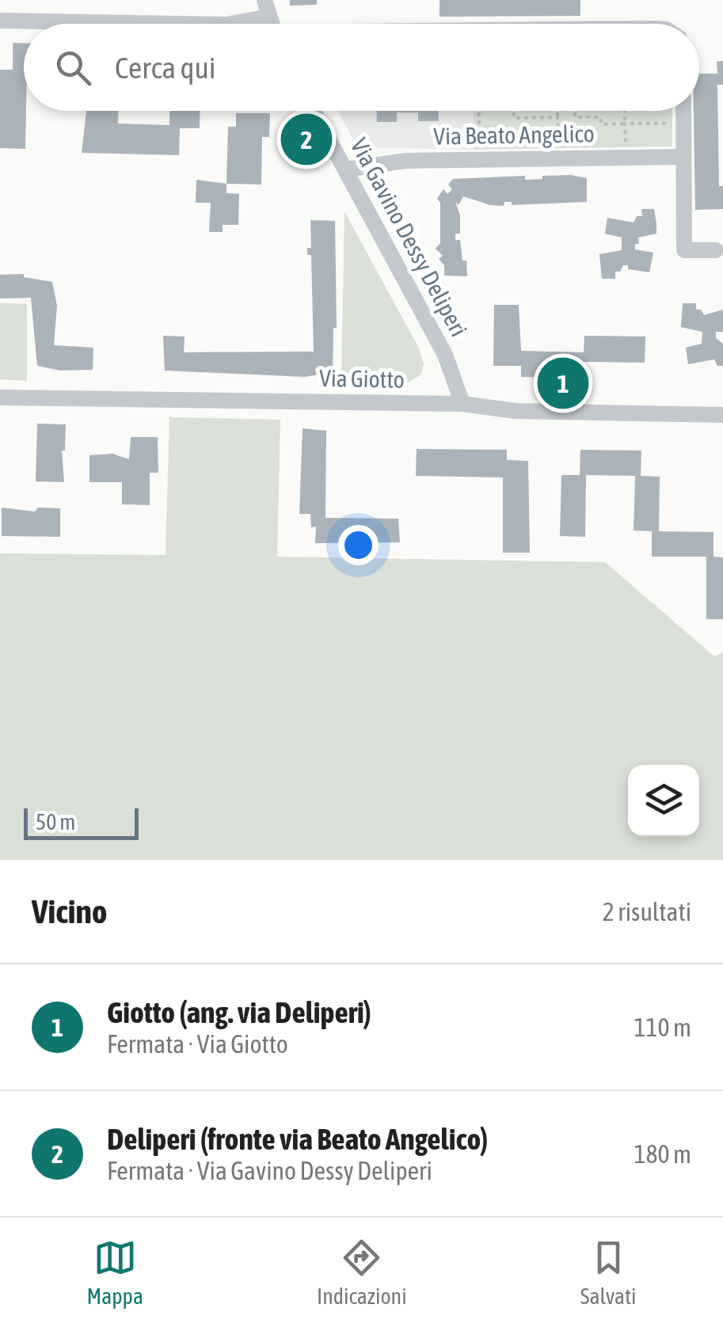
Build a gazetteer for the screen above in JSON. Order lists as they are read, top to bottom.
{
  "streets": {
    "street": ["Via Beato Angelico", "Via Gavino Dessy Deliperi", "Via Giotto"]
  },
  "crossings": [
    ["Via Beato Angelico", "Via Gavino Dessy Deliperi"],
    ["Via Gavino Dessy Deliperi", "Via Giotto"]
  ],
  "scale_bar": "50 m",
  "page": {
    "search": "Cerca qui",
    "pins": ["2", "1"],
    "scale": "50 m",
    "heading": ["Vicino", "2 risultati"],
    "list": [
      {
        "mark": "1",
        "name": "Giotto (ang. via Deliperi)",
        "note": "Fermata · Via Giotto",
        "value": "110 m"
      },
      {
        "mark": "2",
        "name": "Deliperi (fronte via Beato Angelico)",
        "note": "Fermata · Via Gavino Dessy Deliperi",
        "value": "180 m"
      }
    ],
    "nav": ["Mappa", "Indicazioni", "Salvati"]
  }
}
